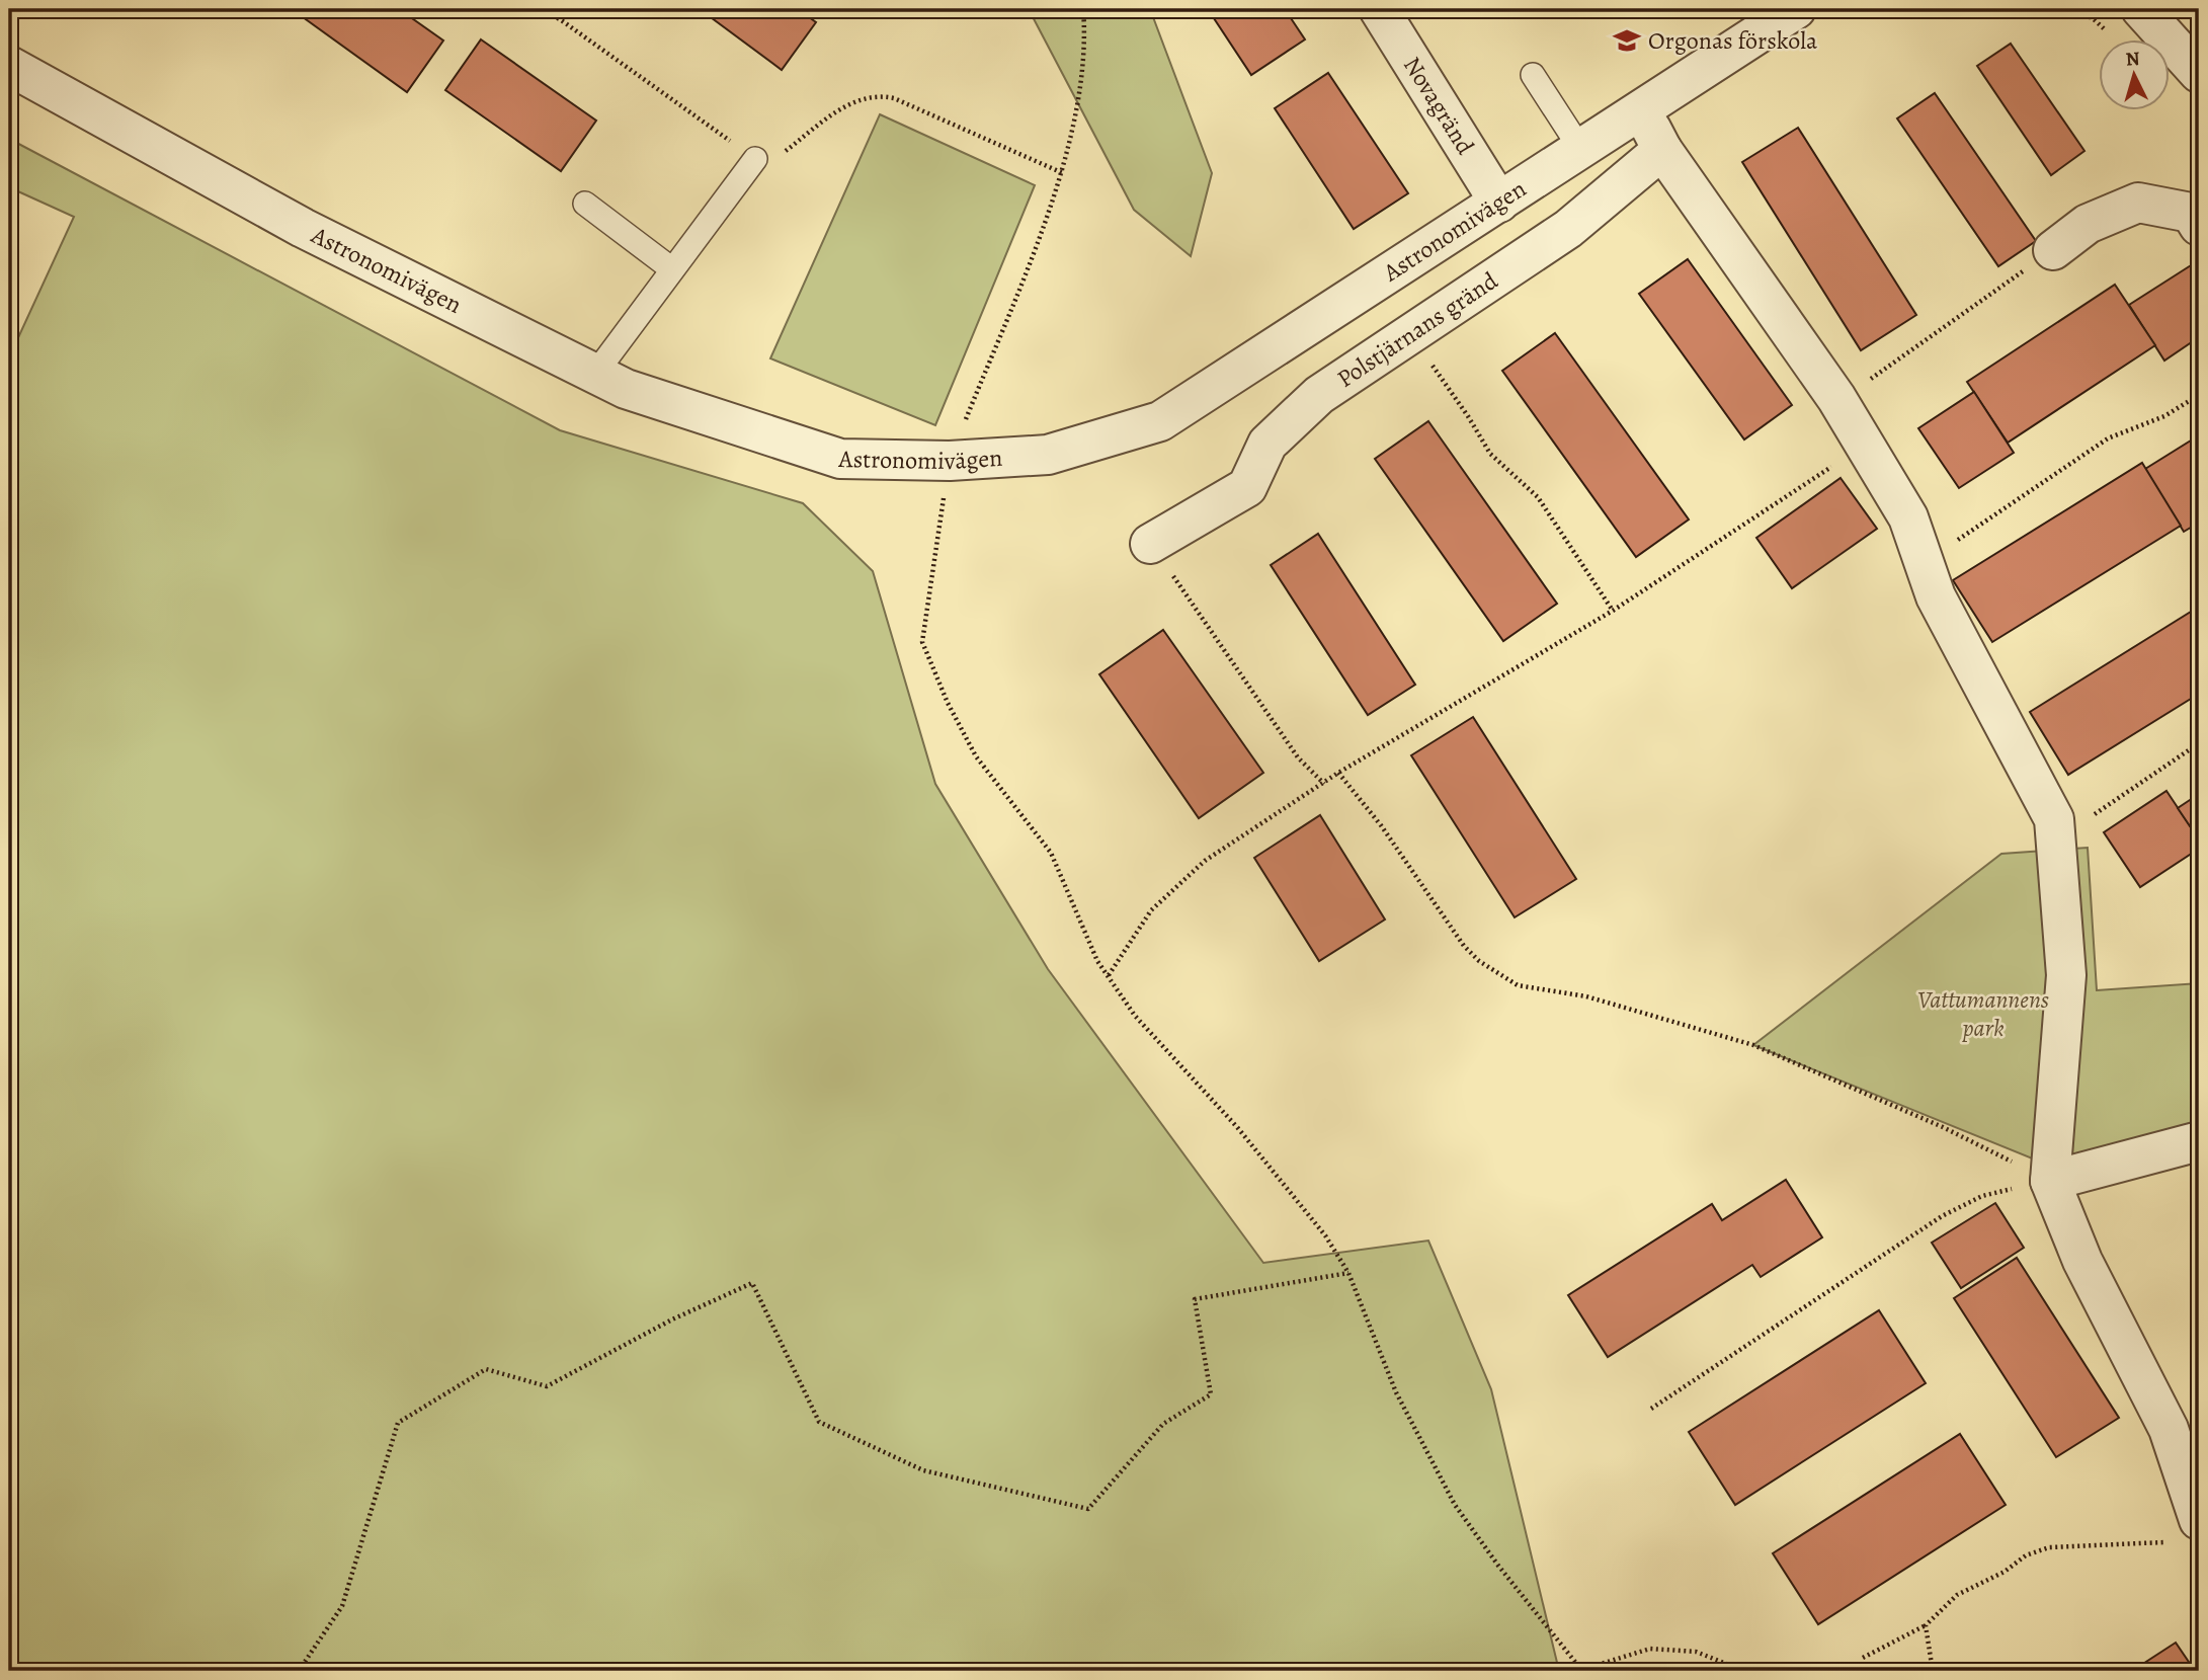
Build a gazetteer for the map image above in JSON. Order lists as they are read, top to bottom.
{
  "streets": {
    "street": ["Novagränd", "Astronomivägen", "Polstjärnans gränd"]
  },
  "crossings": [
    ["Novagränd", "Astronomivägen"]
  ],
  "parks": ["Vattumannens park"],
  "places": {
    "school or university": ["Orgonas förskola"]
  },
  "north": "top"
}
